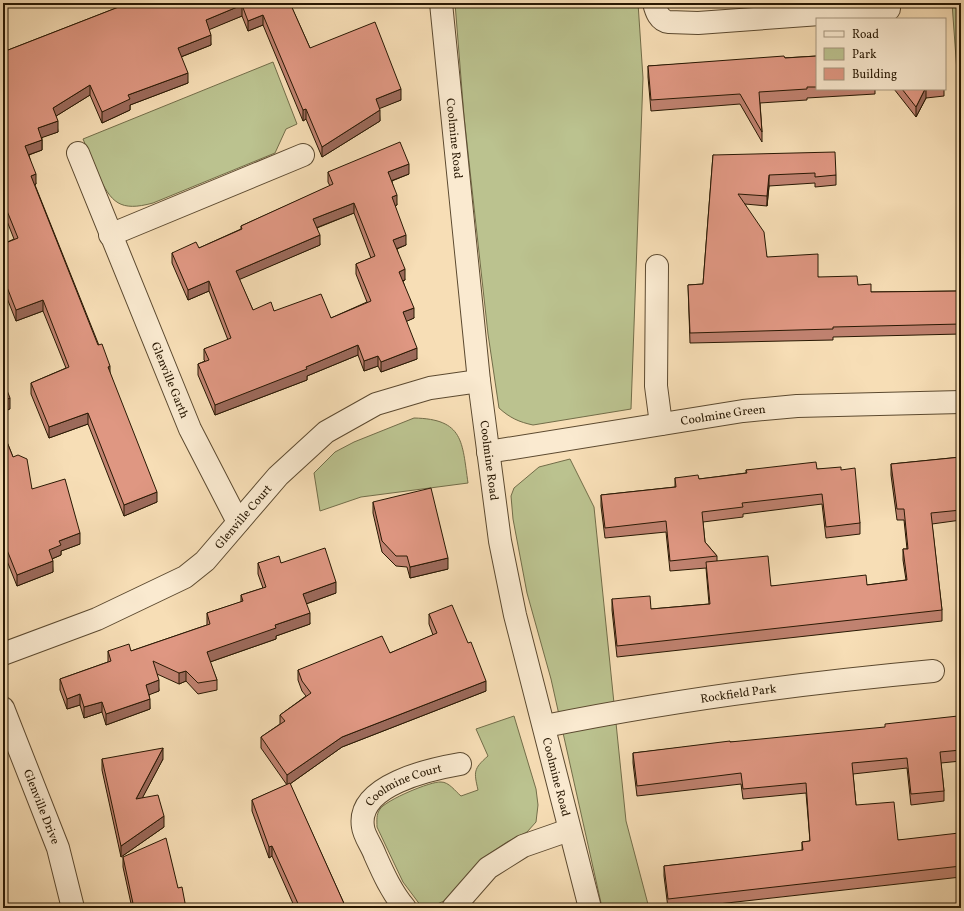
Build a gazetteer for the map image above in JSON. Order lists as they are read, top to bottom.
{
  "streets": {
    "street": [
      "Coolmine Road",
      "Glenville Garth",
      "Coolmine Green",
      "Glenville Court",
      "Rockfield Park",
      "Coolmine Court",
      "Glenville Drive"
    ]
  },
  "crossings": [
    ["Coolmine Road", "Coolmine Green"],
    ["Coolmine Road", "Glenville Court"],
    ["Coolmine Road", "Rockfield Park"],
    ["Glenville Garth", "Glenville Court"]
  ],
  "legend": ["Road", "Park", "Building"]
}
